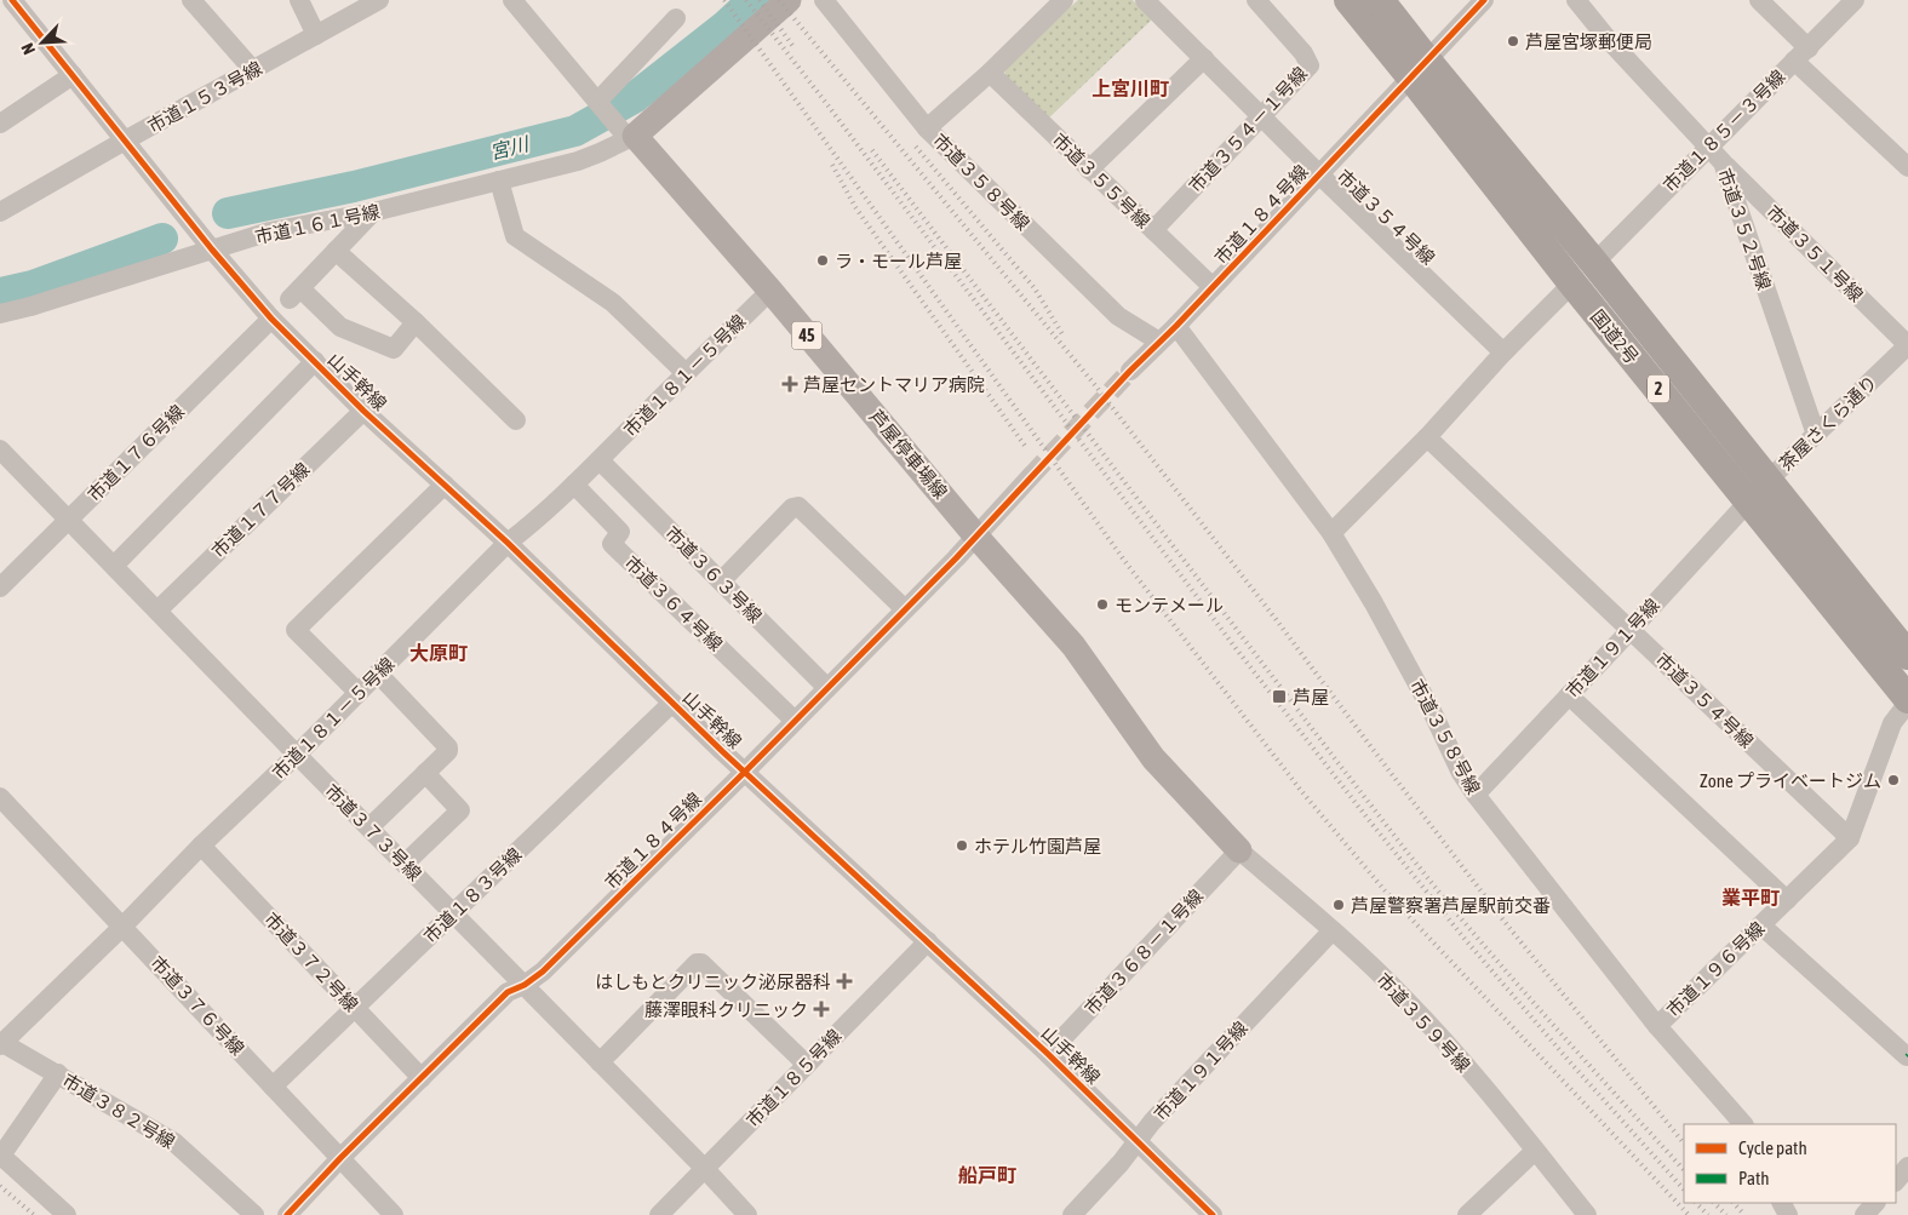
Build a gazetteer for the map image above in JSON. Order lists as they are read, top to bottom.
{
  "streets": {
    "highway": ["国道2号", "2"],
    "main road": ["45", "芦屋停車場線"],
    "street": [
      "市道１５３号線",
      "市道３５４－１号線",
      "市道１８５－３号線",
      "市道３５５号線",
      "市道３５８号線",
      "市道１８４号線",
      "市道３５４号線",
      "市道１６１号線",
      "市道３５２号線",
      "市道３５１号線",
      "市道１８１－５号線",
      "山手幹線",
      "茶屋さくら通り",
      "市道１７６号線",
      "市道１７７号線",
      "市道３６３号線",
      "市道３６４号線",
      "市道１９１号線",
      "市道３７３号線",
      "市道１８３号線",
      "市道３６８－１号線",
      "市道３７２号線",
      "市道１９６号線",
      "市道３７６号線",
      "市道３５９号線",
      "市道１８５号線",
      "市道３８２号線"
    ]
  },
  "crossings": [
    ["市道１５３号線", "山手幹線"],
    ["市道３５４－１号線", "市道３５５号線"],
    ["市道３５４－１号線", "市道３５４号線"],
    ["市道１８５－３号線", "市道３５２号線"],
    ["市道１８５－３号線", "国道2号"],
    ["市道３５５号線", "市道１８４号線"],
    ["市道３５８号線", "市道１８４号線"],
    ["市道３５８号線", "市道１９１号線"],
    ["市道３５８号線", "市道１９６号線"],
    ["市道１８４号線", "市道３５４号線"],
    ["市道１８４号線", "国道2号"],
    ["市道１８４号線", "山手幹線"],
    ["市道１８４号線", "芦屋停車場線"],
    ["市道１８４号線", "市道３６３号線"],
    ["市道１８４号線", "市道３６４号線"],
    ["市道１８４号線", "市道３７３号線"],
    ["市道１８４号線", "市道３７２号線"],
    ["市道１８４号線", "市道３７６号線"],
    ["市道３５４号線", "市道１９１号線"],
    ["市道３５４号線", "市道１９６号線"],
    ["市道１６１号線", "山手幹線"],
    ["市道１６１号線", "芦屋停車場線"],
    ["市道３５２号線", "市道３５１号線"],
    ["市道３５２号線", "茶屋さくら通り"],
    ["市道３５１号線", "茶屋さくら通り"],
    ["国道2号", "茶屋さくら通り"],
    ["国道2号", "市道１９１号線"],
    ["国道2号", "市道１９６号線"],
    ["市道１８１－５号線", "山手幹線"],
    ["市道１８１－５号線", "芦屋停車場線"],
    ["市道１８１－５号線", "市道３６３号線"],
    ["市道１８１－５号線", "市道３６４号線"],
    ["市道１８１－５号線", "市道３７３号線"],
    ["市道１８１－５号線", "市道３７２号線"],
    ["市道１８１－５号線", "市道３７６号線"],
    ["市道１８１－５号線", "市道３８２号線"],
    ["山手幹線", "市道１７６号線"],
    ["山手幹線", "市道１７７号線"],
    ["山手幹線", "市道１９１号線"],
    ["山手幹線", "市道１８３号線"],
    ["山手幹線", "市道３６８－１号線"],
    ["山手幹線", "市道１８５号線"],
    ["茶屋さくら通り", "市道１９１号線"],
    ["市道１７６号線", "市道３７３号線"],
    ["芦屋停車場線", "市道３６８－１号線"],
    ["芦屋停車場線", "市道３５９号線"],
    ["市道１７７号線", "市道３７３号線"],
    ["市道１９１号線", "市道３５９号線"],
    ["市道３７３号線", "市道１８３号線"],
    ["市道３７３号線", "市道１８５号線"],
    ["市道１８３号線", "市道３７２号線"],
    ["市道１８３号線", "市道３７６号線"],
    ["市道３６８－１号線", "市道３５９号線"]
  ],
  "districts": [
    "上宮川町",
    "大原町",
    "業平町",
    "船戸町"
  ],
  "water": ["宮川"],
  "places": {
    "other": [
      "芦屋宮塚郵便局",
      "ラ・モール芦屋",
      "モンテメール",
      "Zone プライベートジム",
      "ホテル竹園芦屋",
      "芦屋警察署芦屋駅前交番"
    ],
    "health": ["芦屋セントマリア病院", "はしもとクリニック泌尿器科", "藤澤眼科クリニック"],
    "transit": ["芦屋"]
  },
  "legend": ["Cycle path", "Path"],
  "north": "bottom left"
}
